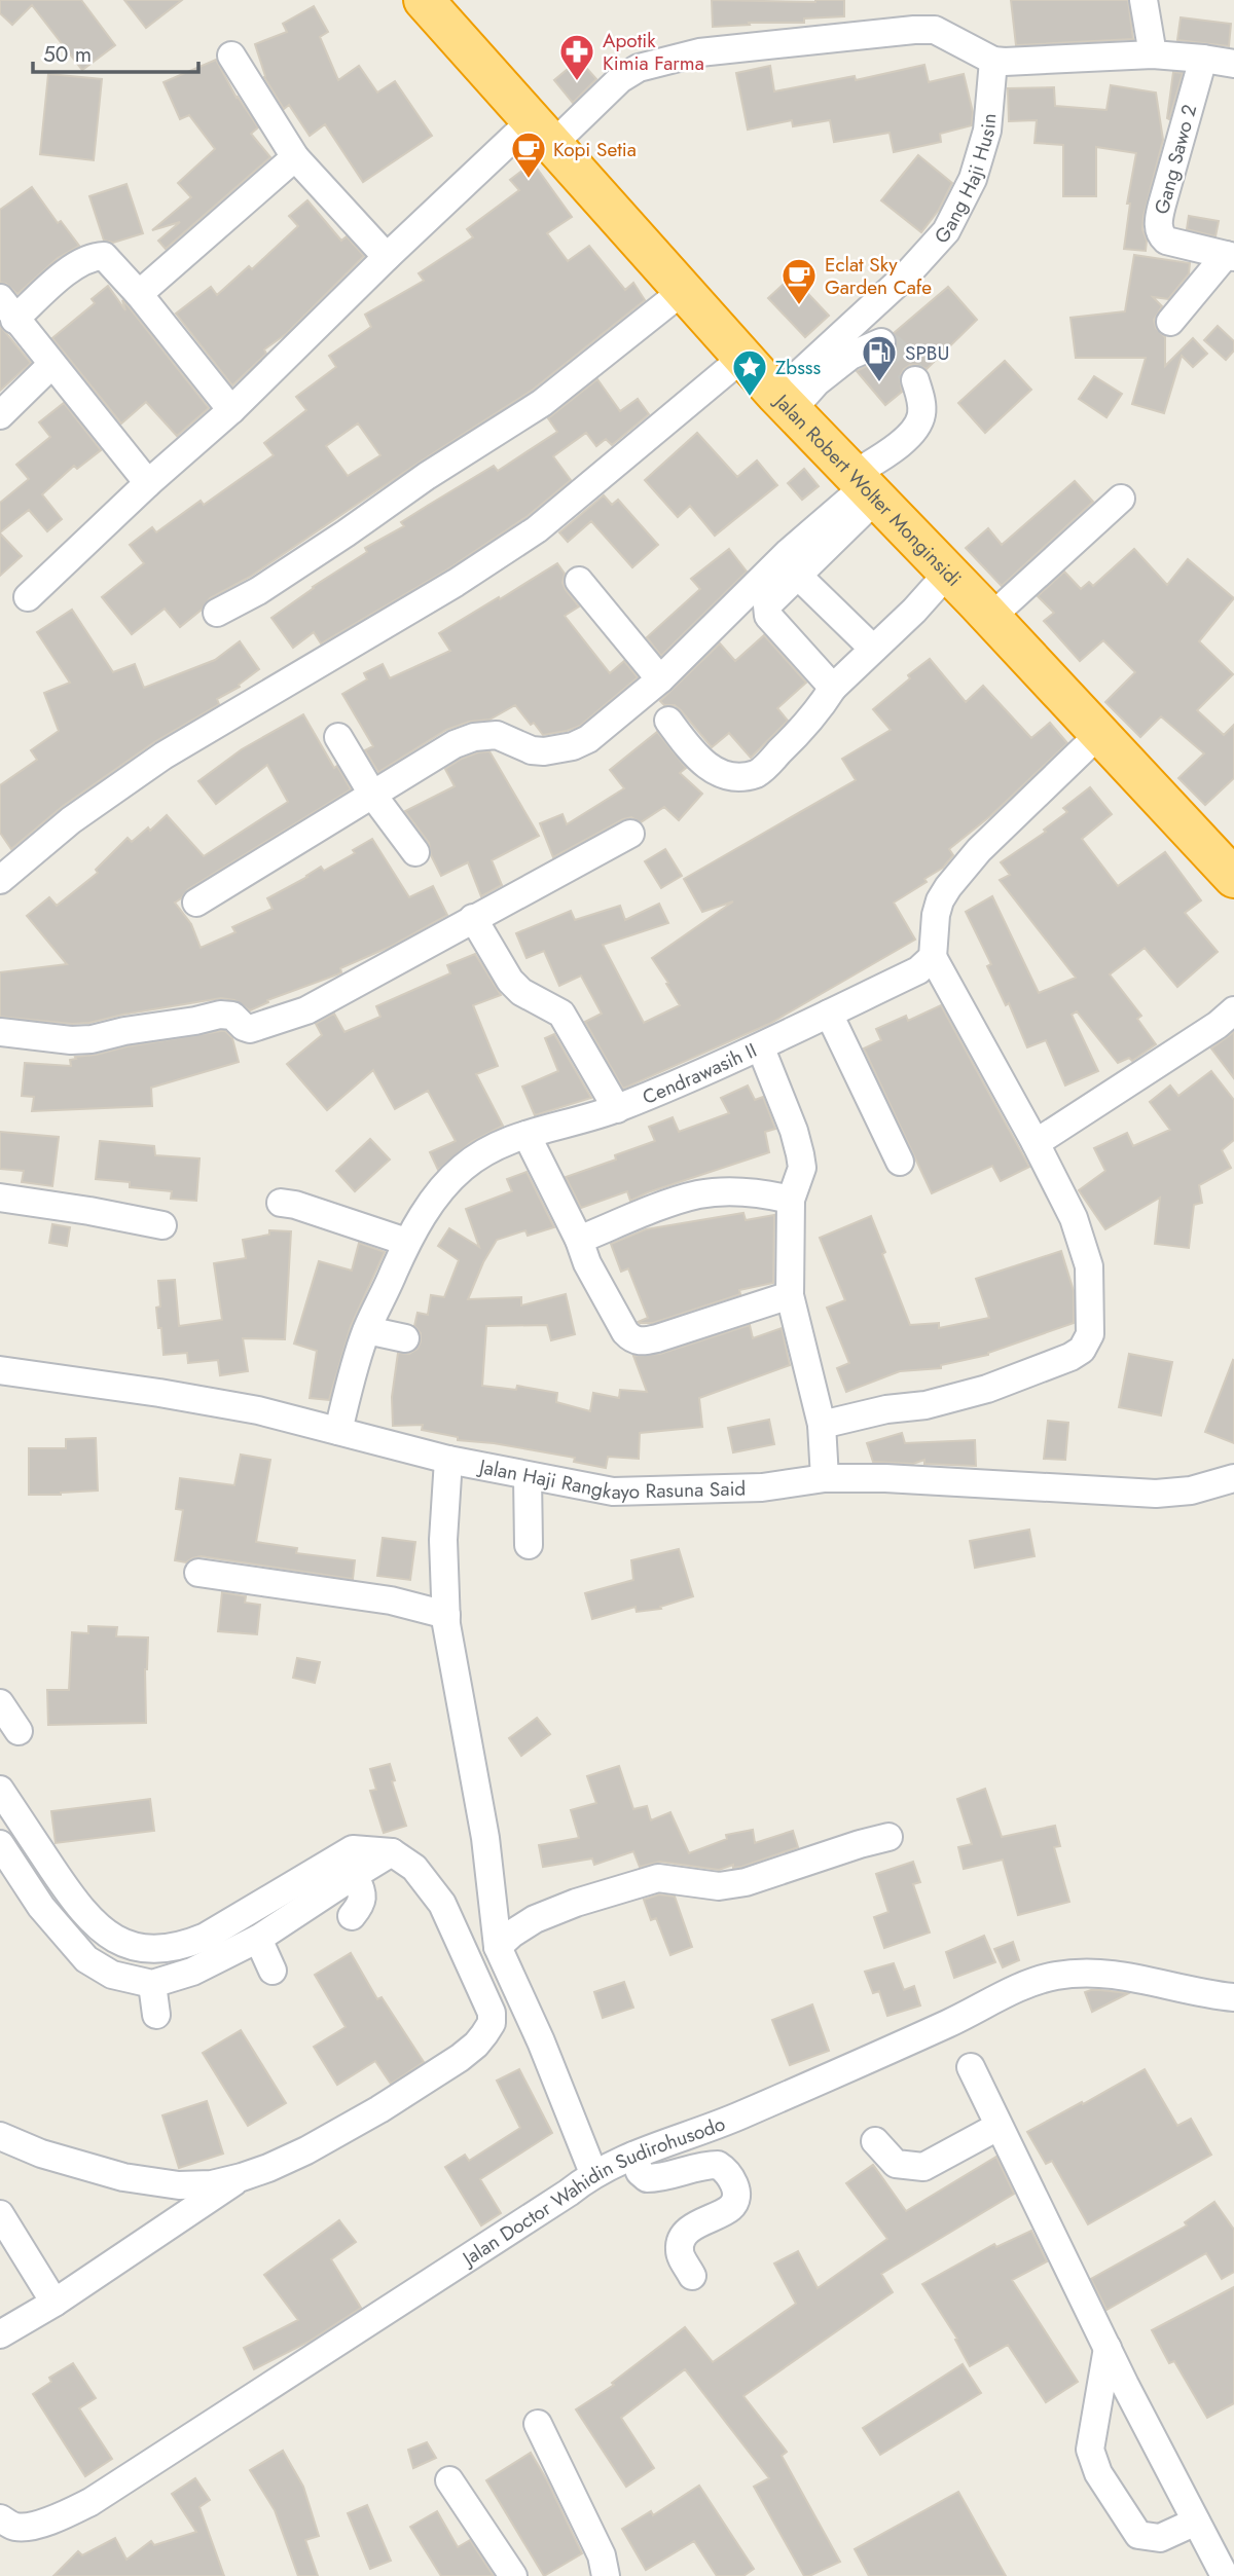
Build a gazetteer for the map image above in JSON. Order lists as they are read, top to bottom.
{
  "streets": {
    "highway": ["Jalan Robert Wolter Monginsidi"],
    "street": [
      "Gang Sawo 2",
      "Gang Haji Husin",
      "Cendrawasih II",
      "Jalan Haji Rangkayo Rasuna Said",
      "Jalan Doctor Wahidin Sudirohusodo"
    ]
  },
  "crossings": [
    ["Gang Haji Husin", "Jalan Robert Wolter Monginsidi"],
    ["Cendrawasih II", "Jalan Haji Rangkayo Rasuna Said"]
  ],
  "places": {
    "pharmacy": ["Apotik Kimia Farma"],
    "cafe": ["Kopi Setia", "Eclat Sky Garden Cafe"],
    "fuel station": ["SPBU"],
    "place": ["Zbsss"]
  },
  "scale_bar": "50 m"
}
